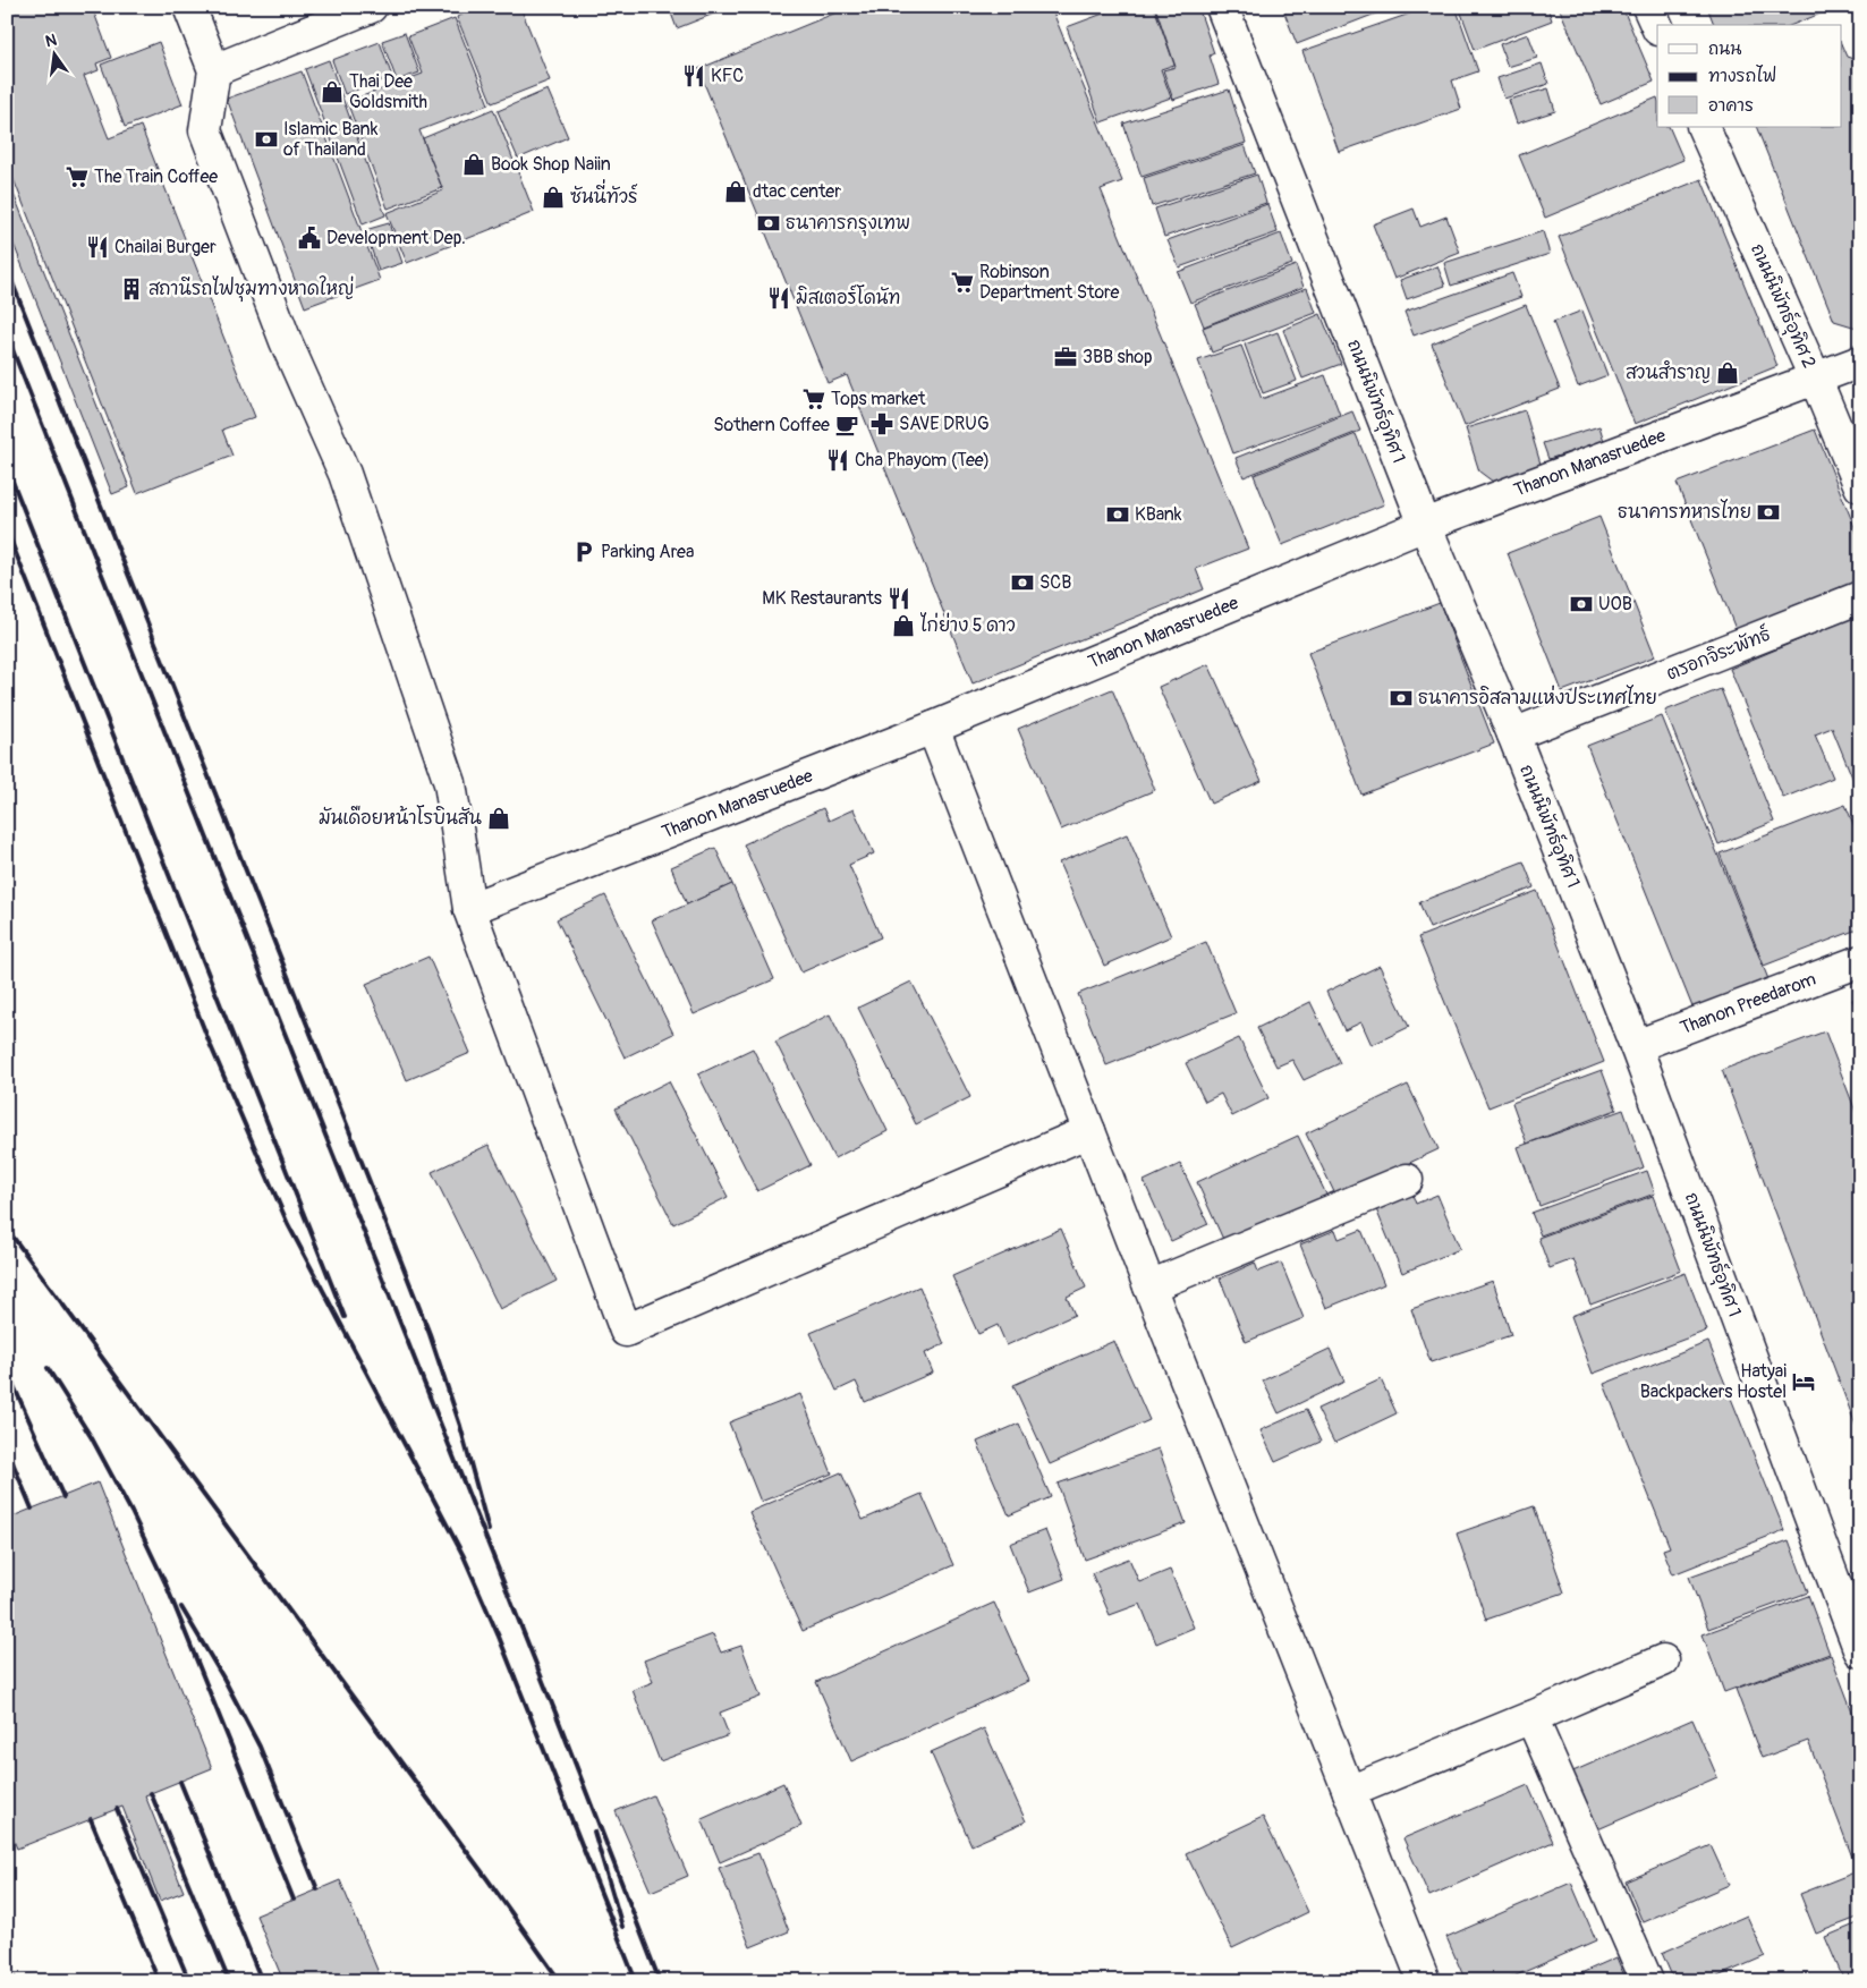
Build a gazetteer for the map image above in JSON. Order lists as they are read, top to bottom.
{
  "streets": {
    "street": [
      "ถนนนิพัทธ์อุทิศ 2",
      "ถนนนิพัทธ์อุทิศ 1",
      "Thanon Manasruedee",
      "ตรอกจิระพัทธ์",
      "Thanon Preedarom"
    ]
  },
  "crossings": [
    ["ถนนนิพัทธ์อุทิศ 2", "Thanon Manasruedee"],
    ["ถนนนิพัทธ์อุทิศ 1", "Thanon Manasruedee"],
    ["ถนนนิพัทธ์อุทิศ 1", "ตรอกจิระพัทธ์"],
    ["ถนนนิพัทธ์อุทิศ 1", "Thanon Preedarom"]
  ],
  "places": {
    "restaurant": [
      "KFC",
      "Chailai Burger",
      "มิสเตอร์โดนัท",
      "Cha Phayom (Tee)",
      "MK Restaurants"
    ],
    "shop": [
      "Thai Dee Goldsmith",
      "Book Shop Naiin",
      "dtac center",
      "ซันนี่ทัวร์",
      "สวนสำราญ",
      "ไก่ย่าง 5 ดาว",
      "มันเดือยหน้าโรบินสัน"
    ],
    "bank": [
      "Islamic Bank of Thailand",
      "ธนาคารกรุงเทพ",
      "ธนาคารทหารไทย",
      "KBank",
      "SCB",
      "UOB",
      "ธนาคารอิสลามแห่งประเทศไทย"
    ],
    "supermarket": ["The Train Coffee", "Robinson Department Store", "Tops market"],
    "public building": ["Development Dep."],
    "building": ["สถานีรถไฟชุมทางหาดใหญ่"],
    "office": ["3BB shop"],
    "pharmacy": ["SAVE DRUG"],
    "cafe": ["Sothern Coffee"],
    "parking": ["Parking Area"],
    "hotel": ["Hatyai Backpackers Hostel"]
  },
  "legend": ["ถนน", "ทางรถไฟ", "อาคาร"],
  "north": "top"
}
